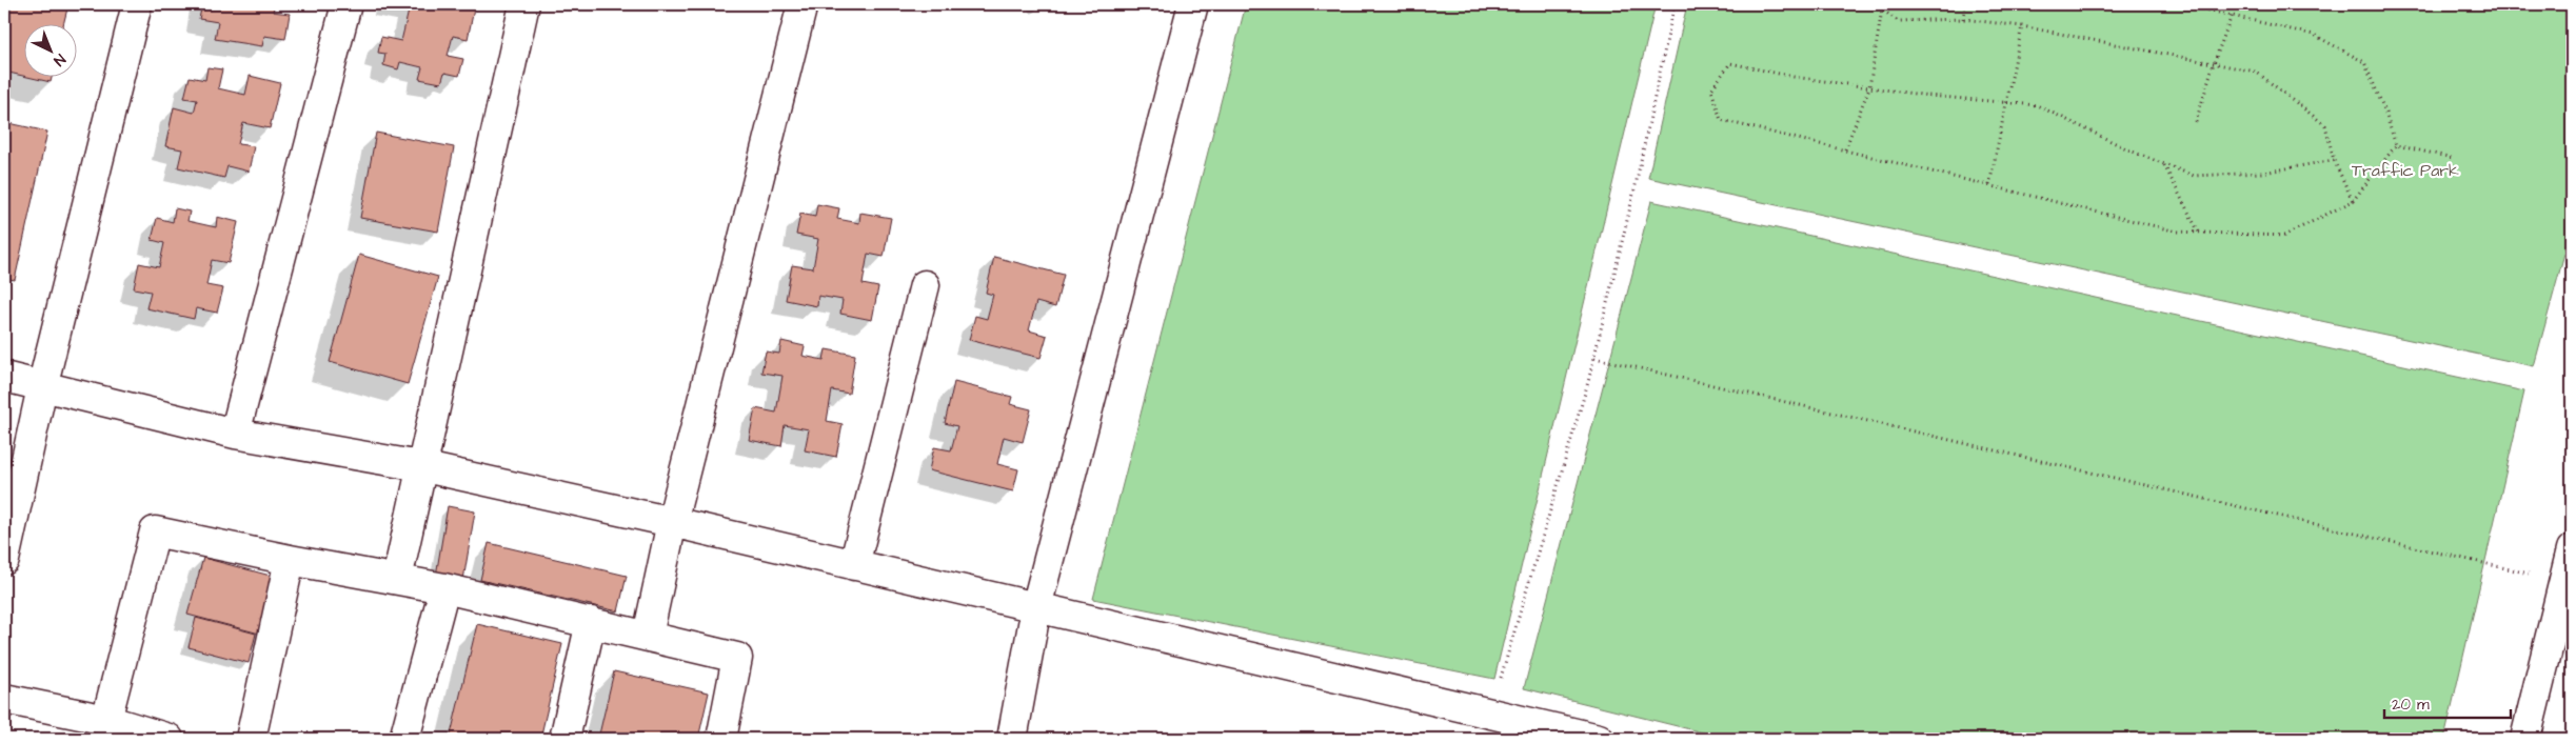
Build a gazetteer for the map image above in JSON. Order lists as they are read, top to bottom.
{
  "parks": ["Traffic Park"],
  "scale_bar": "20 m",
  "north": "bottom right"
}
